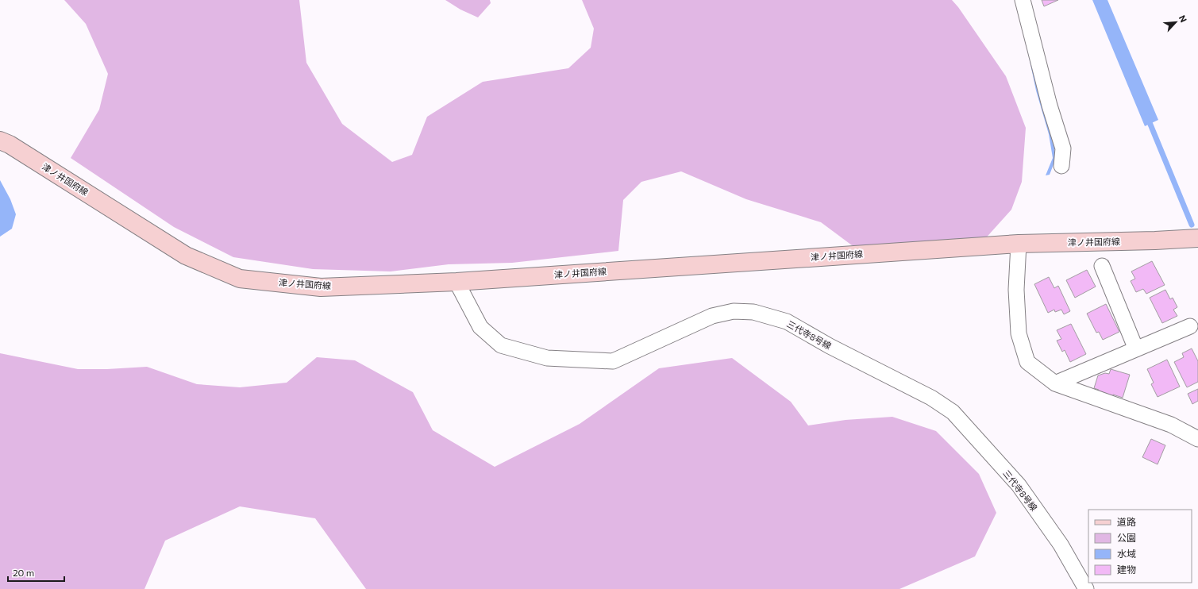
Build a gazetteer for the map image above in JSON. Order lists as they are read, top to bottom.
{
  "streets": {
    "main road": ["津ノ井国府線"],
    "street": ["三代寺8号線"]
  },
  "crossings": [
    ["津ノ井国府線", "三代寺8号線"]
  ],
  "legend": [
    "道路",
    "公園",
    "水域",
    "建物"
  ],
  "scale_bar": "20 m",
  "north": "top right"
}
